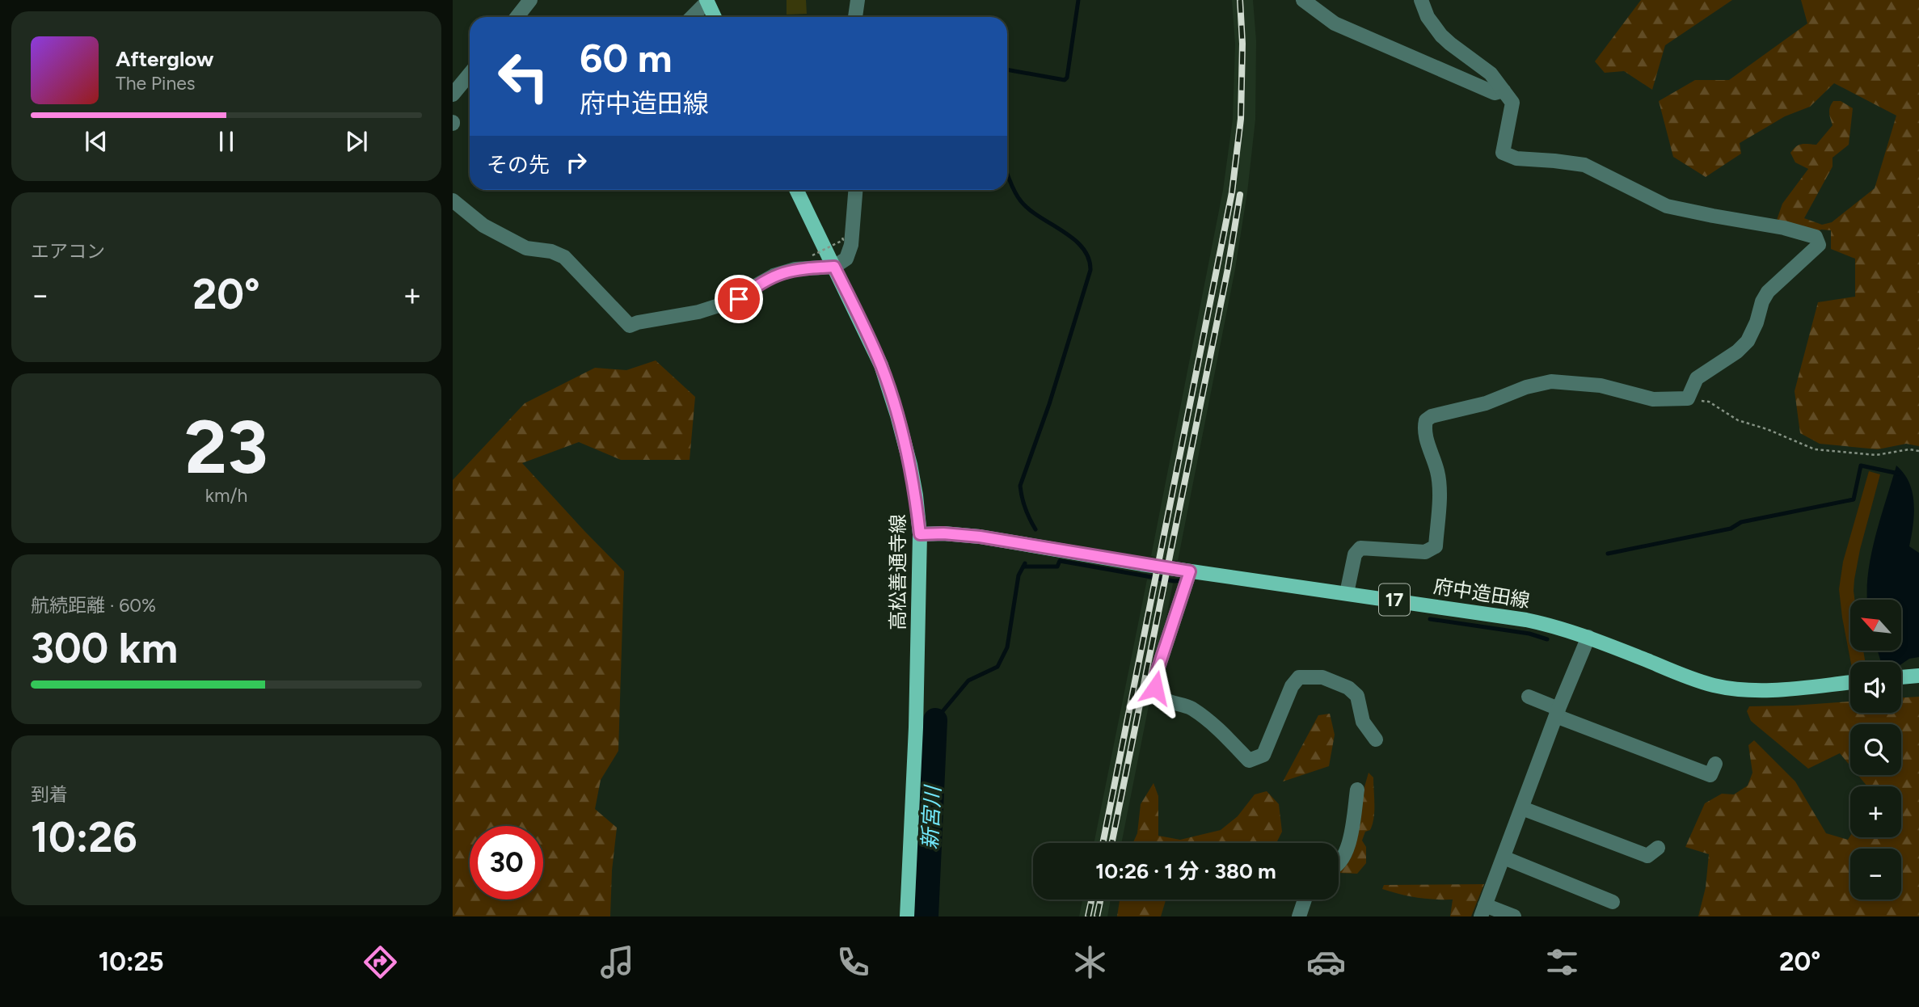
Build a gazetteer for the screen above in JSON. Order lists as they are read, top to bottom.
{
  "streets": {
    "main road": ["高松善通寺線", "府中造田線", "17"]
  },
  "crossings": [
    ["高松善通寺線", "府中造田線"]
  ],
  "water": ["新宮川"],
  "north": "top left",
  "page": {
    "turn": ["60 m", "府中造田線"],
    "song": ["Afterglow", "The Pines"],
    "then": "その先",
    "tile": [
      "エアコン",
      ["23", "km/h"],
      ["航続距離 · 60%", "300 km"],
      ["到着", "10:26"]
    ],
    "heat": ["−", "20°", "+"],
    "map_buttons": ["+", "−"],
    "limit": "30",
    "trip": "10:26 · 1 分 · 380 m",
    "tabs": ["10:25", "20°"]
  }
}
